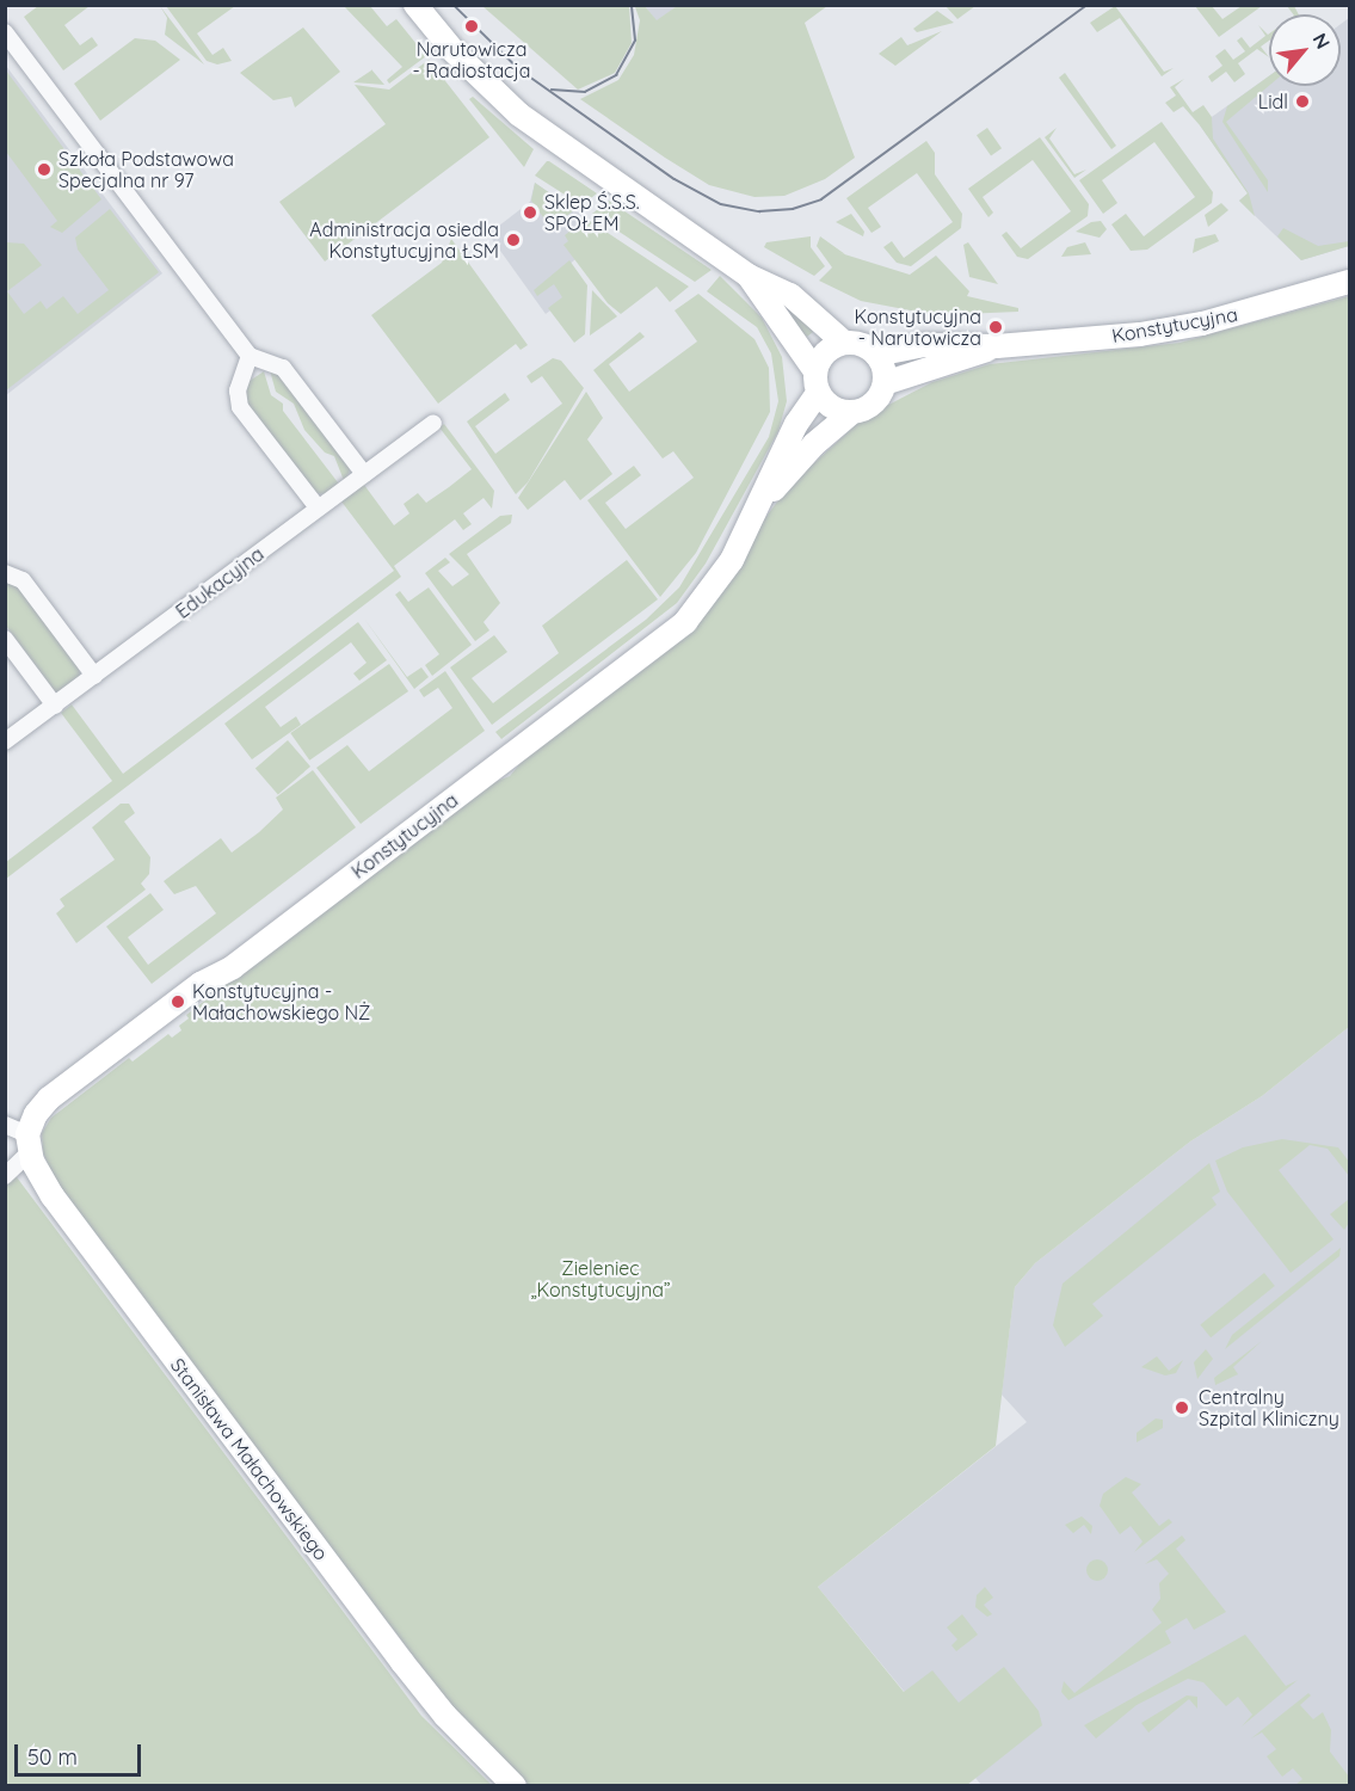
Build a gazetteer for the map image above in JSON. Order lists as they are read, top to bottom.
{
  "streets": {
    "street": ["Konstytucyjna", "Edukacyjna", "Stanisława Małachowskiego"]
  },
  "crossings": [
    ["Konstytucyjna", "Stanisława Małachowskiego"]
  ],
  "parks": ["Zieleniec „Konstytucyjna”"],
  "places": [
    "Narutowicza - Radiostacja",
    "Lidl",
    "Szkoła Podstawowa Specjalna nr 97",
    "Sklep Ś.S.S. SPOŁEM",
    "Administracja osiedla Konstytucyjna ŁSM",
    "Konstytucyjna - Narutowicza",
    "Konstytucyjna - Małachowskiego NŻ",
    "Centralny Szpital Kliniczny"
  ],
  "scale_bar": "50 m",
  "north": "top right"
}
